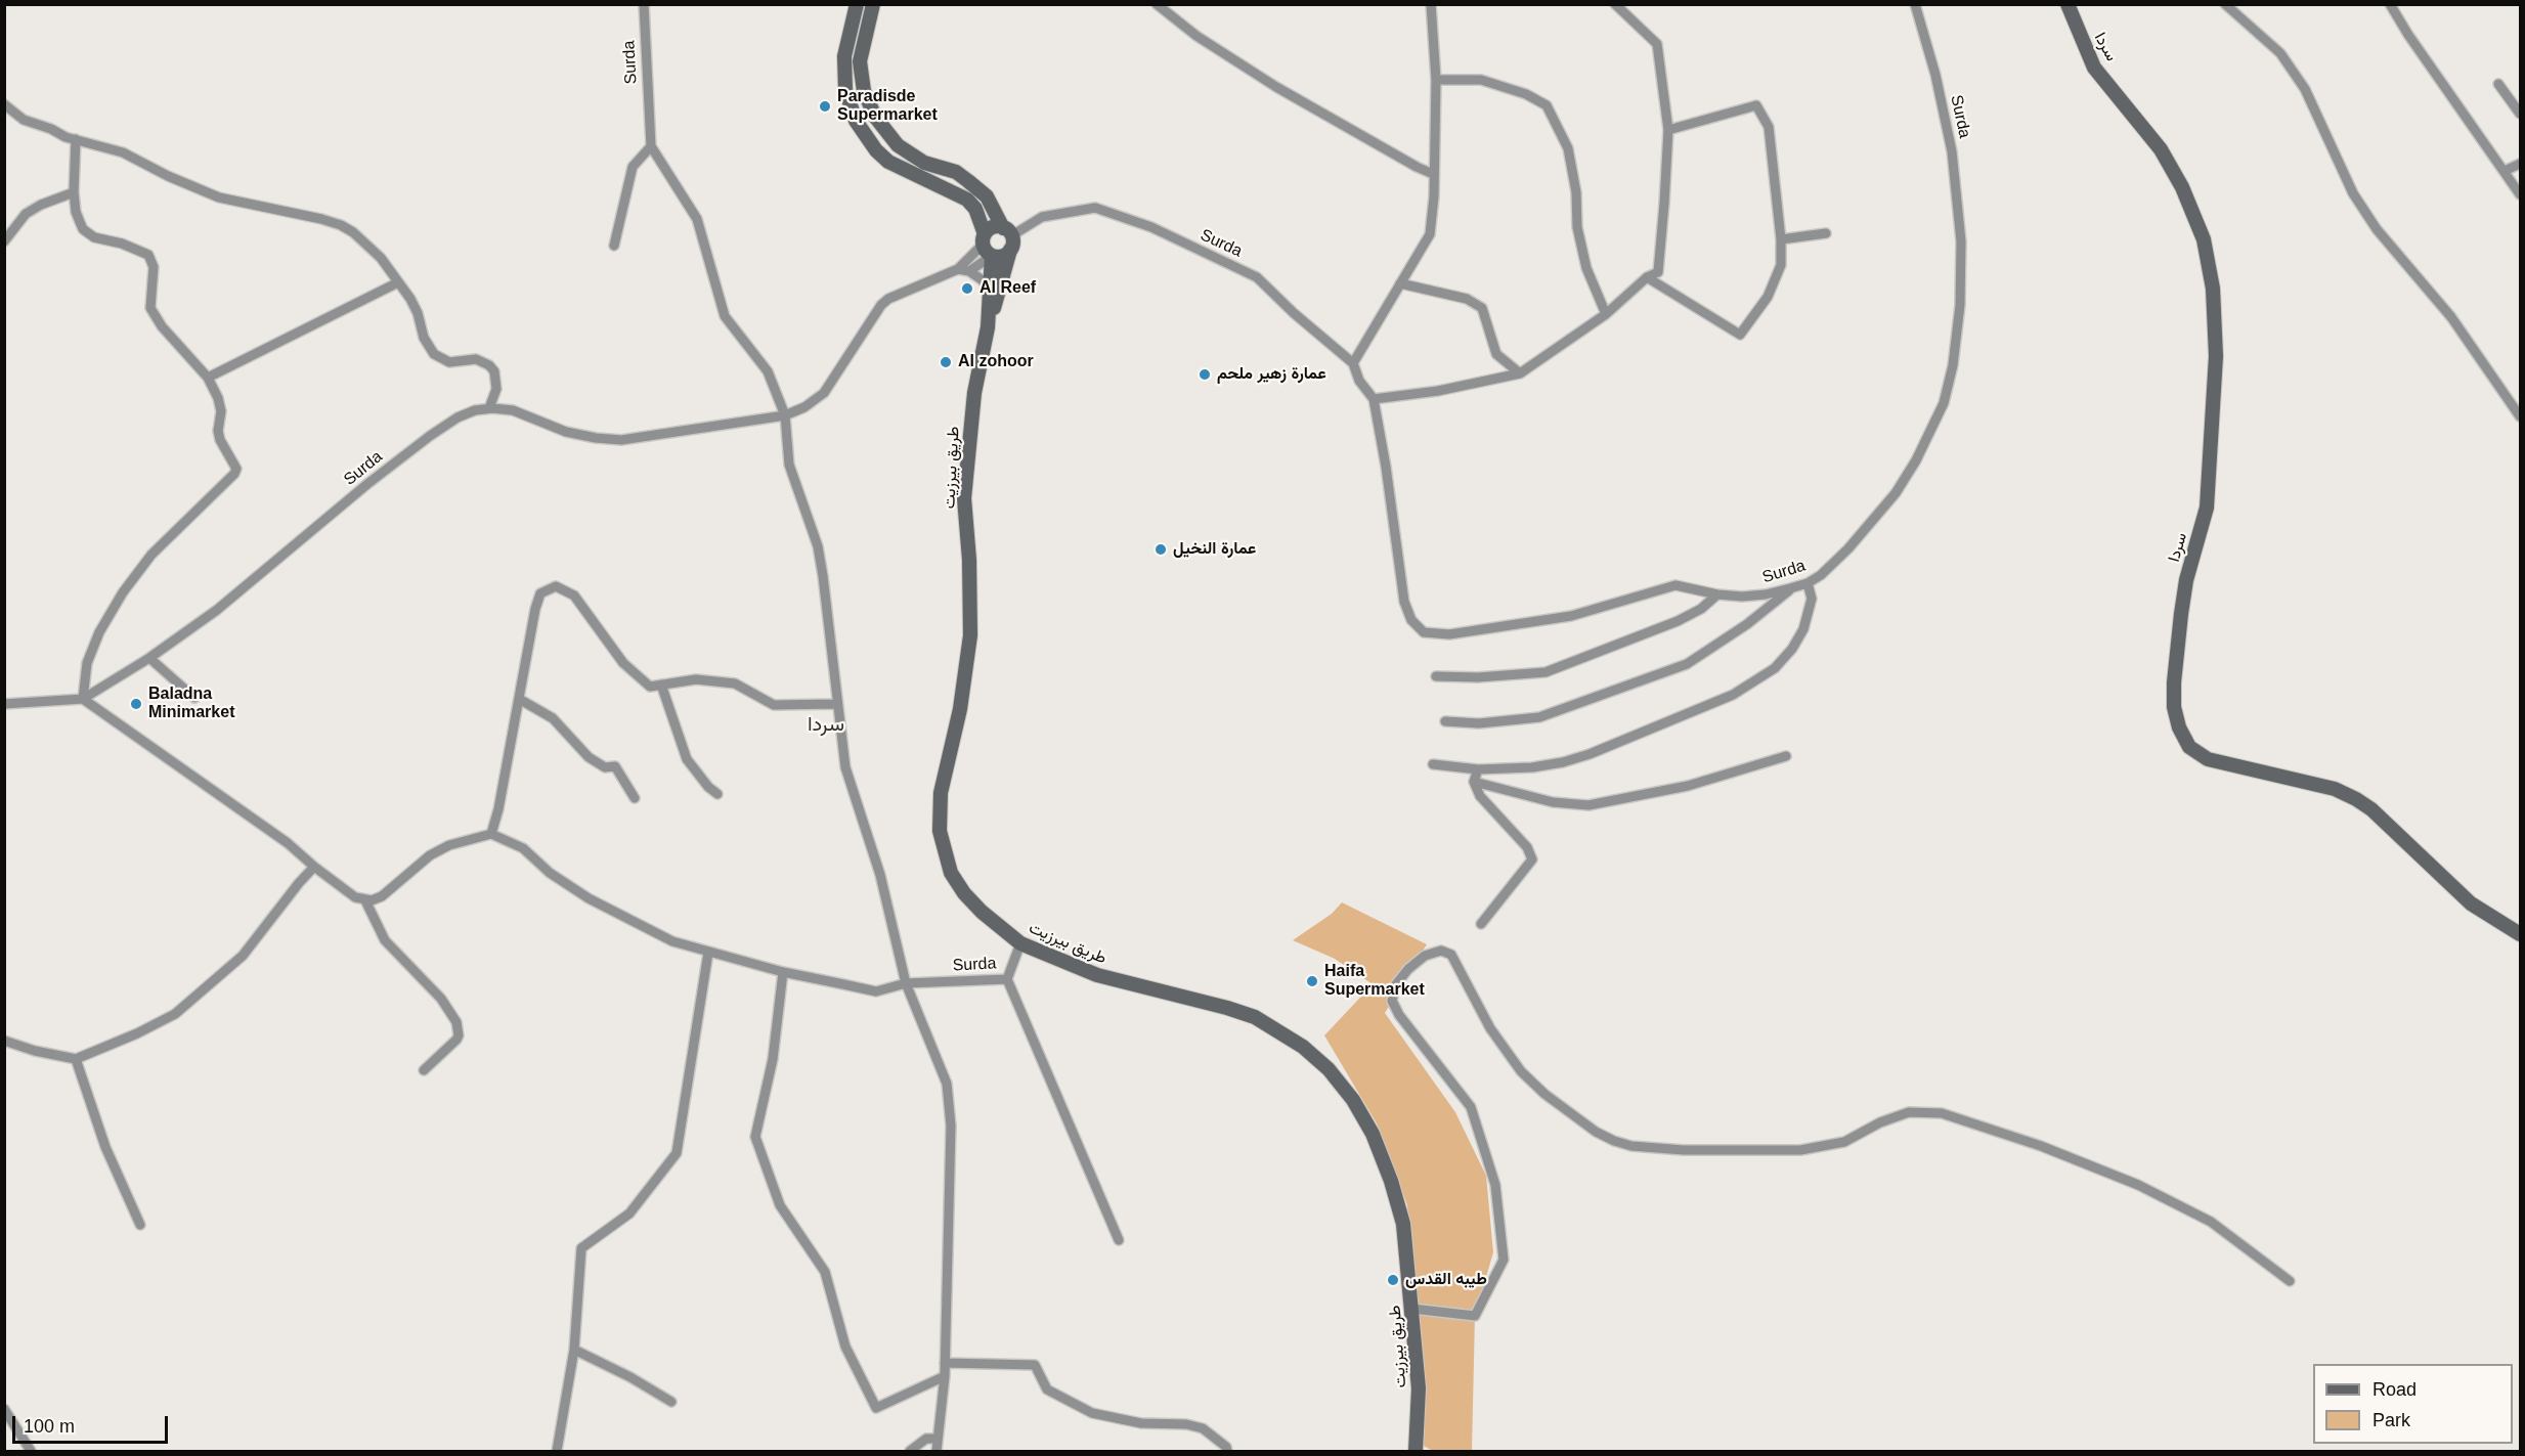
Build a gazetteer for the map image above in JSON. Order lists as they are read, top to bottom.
{
  "streets": {
    "main road": ["سردا", "طريق بيرزيت"],
    "street": ["Surda"]
  },
  "crossings": [
    ["Surda", "طريق بيرزيت"]
  ],
  "districts": ["سردا"],
  "places": [
    "Paradisde Supermarket",
    "Al Reef",
    "Al zohoor",
    "عمارة زهير ملحم",
    "عمارة النخيل",
    "Baladna Minimarket",
    "Haifa Supermarket",
    "طيبه القدس"
  ],
  "legend": ["Road", "Park"],
  "scale_bar": "100 m"
}
